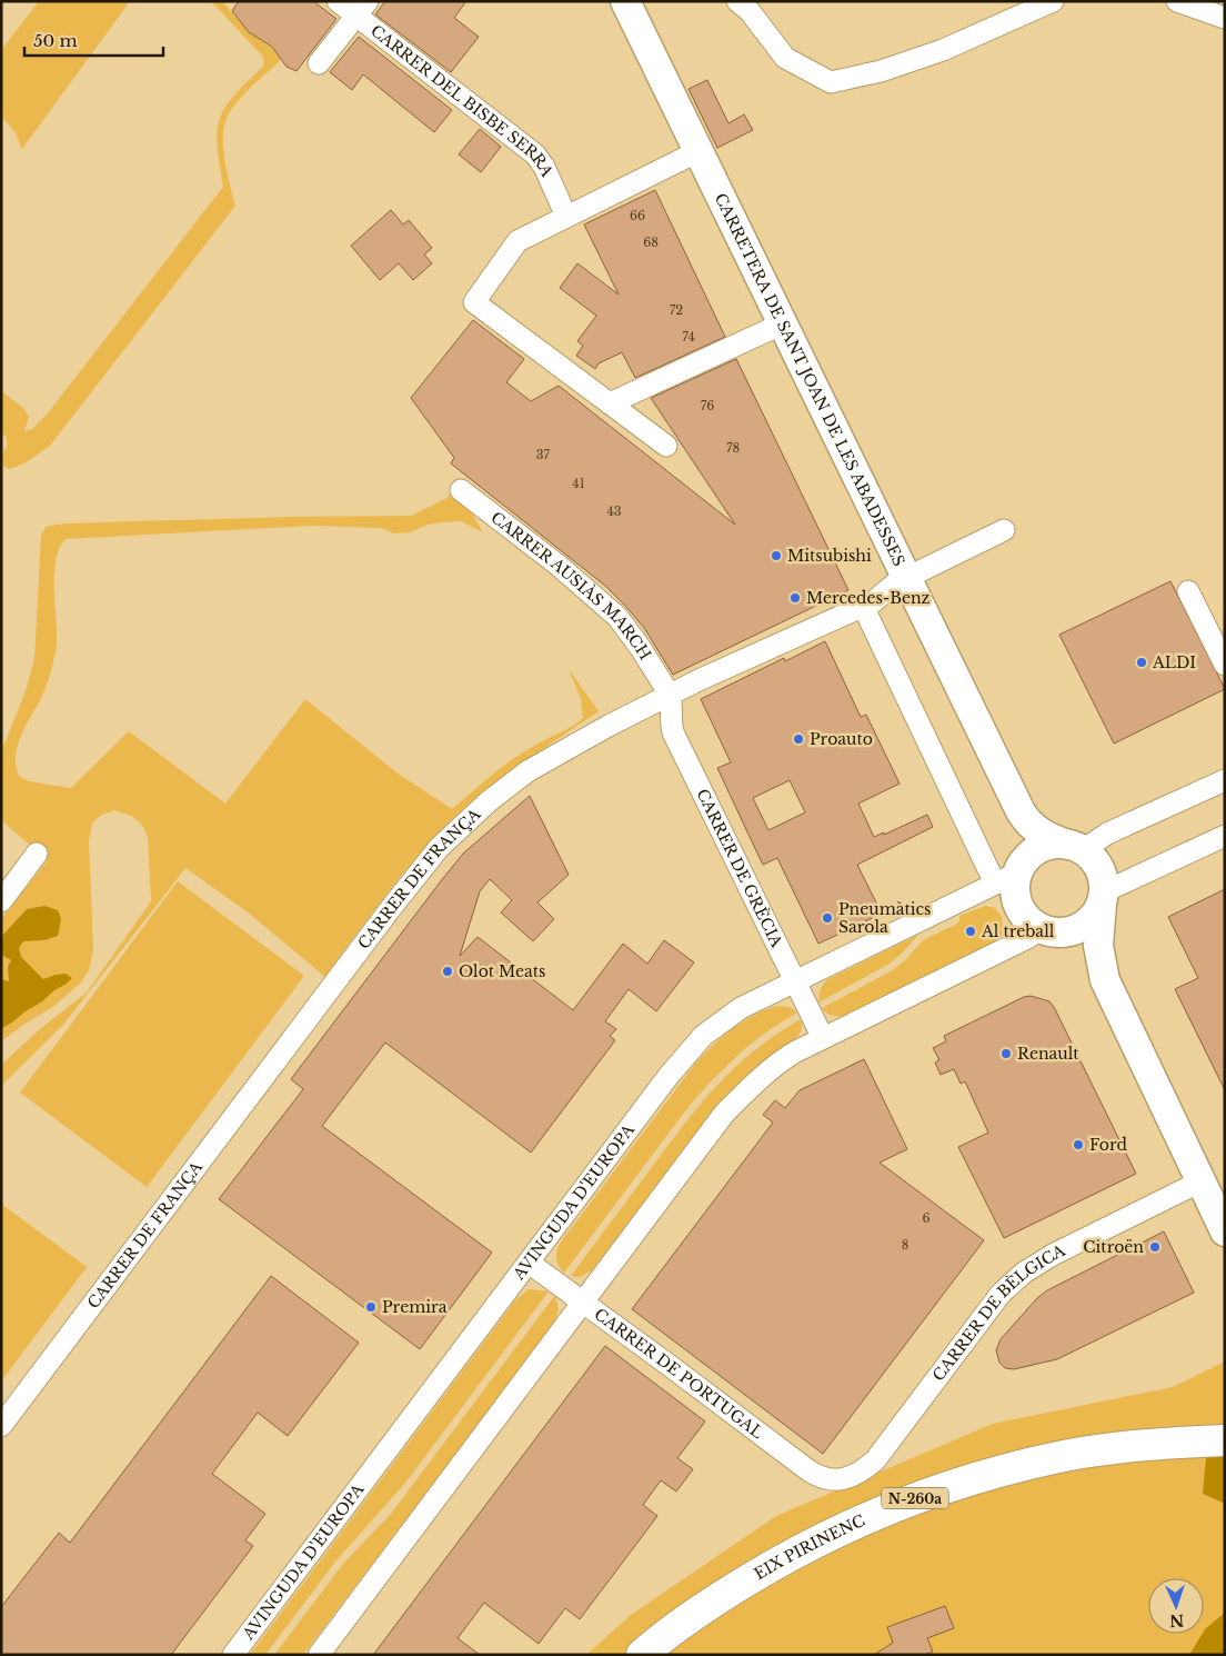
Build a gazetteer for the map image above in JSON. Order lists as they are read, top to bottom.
{
  "streets": {
    "main road": ["CARRETERA DE SANT JOAN DE LES ABADESSES", "N-260a", "EIX PIRINENC"],
    "street": [
      "CARRER DEL BISBE SERRA",
      "CARRER AUSIÀS MARCH",
      "CARRER DE GRÈCIA",
      "CARRER DE FRANÇA",
      "AVINGUDA D'EUROPA",
      "CARRER DE BÈLGICA",
      "CARRER DE PORTUGAL"
    ]
  },
  "crossings": [
    ["CARRETERA DE SANT JOAN DE LES ABADESSES", "CARRER DE FRANÇA"],
    ["CARRETERA DE SANT JOAN DE LES ABADESSES", "AVINGUDA D'EUROPA"],
    ["CARRER AUSIÀS MARCH", "CARRER DE GRÈCIA"],
    ["CARRER AUSIÀS MARCH", "CARRER DE FRANÇA"],
    ["CARRER DE GRÈCIA", "CARRER DE FRANÇA"],
    ["CARRER DE GRÈCIA", "AVINGUDA D'EUROPA"],
    ["AVINGUDA D'EUROPA", "CARRER DE PORTUGAL"],
    ["CARRER DE BÈLGICA", "CARRER DE PORTUGAL"]
  ],
  "places": [
    "Mitsubishi",
    "Mercedes-Benz",
    "ALDI",
    "Proauto",
    "Pneumàtics Sarola",
    "Al treball",
    "Olot Meats",
    "Renault",
    "Ford",
    "Citroën",
    "Premira"
  ],
  "house_numbers": [
    "66",
    "68",
    "72",
    "74",
    "76",
    "78",
    "37",
    "41",
    "43",
    "6",
    "8"
  ],
  "scale_bar": "50 m",
  "north": "bottom"
}
